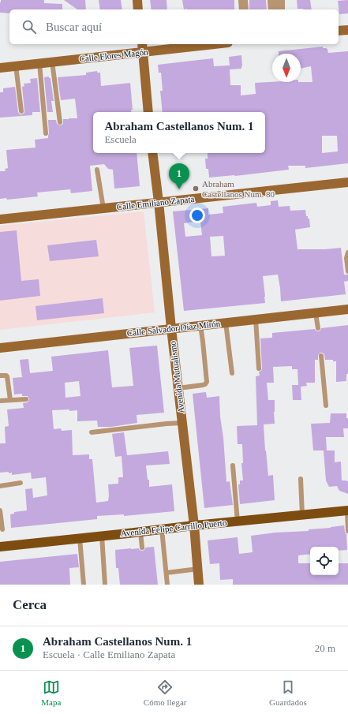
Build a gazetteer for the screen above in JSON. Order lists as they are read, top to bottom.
{
  "streets": {
    "main road": ["Avenida Felipe Carrillo Puerto"],
    "street": [
      "Calle Flores Magón",
      "Calle Emiliano Zapata",
      "Calle Salvador Díaz Mirón",
      "Avenida Mutualismo"
    ]
  },
  "crossings": [
    ["Calle Emiliano Zapata", "Avenida Mutualismo"],
    ["Calle Salvador Díaz Mirón", "Avenida Mutualismo"],
    ["Avenida Mutualismo", "Avenida Felipe Carrillo Puerto"]
  ],
  "places": ["Abraham Castellanos Num. 80"],
  "north": "bottom",
  "page": {
    "search": "Buscar aquí",
    "popup": ["Abraham Castellanos Num. 1", "Escuela"],
    "pins": "1",
    "heading": "Cerca",
    "list": [
      {
        "mark": "1",
        "name": "Abraham Castellanos Num. 1",
        "note": "Escuela · Calle Emiliano Zapata",
        "value": "20 m"
      }
    ],
    "nav": ["Mapa", "Cómo llegar", "Guardados"]
  }
}
